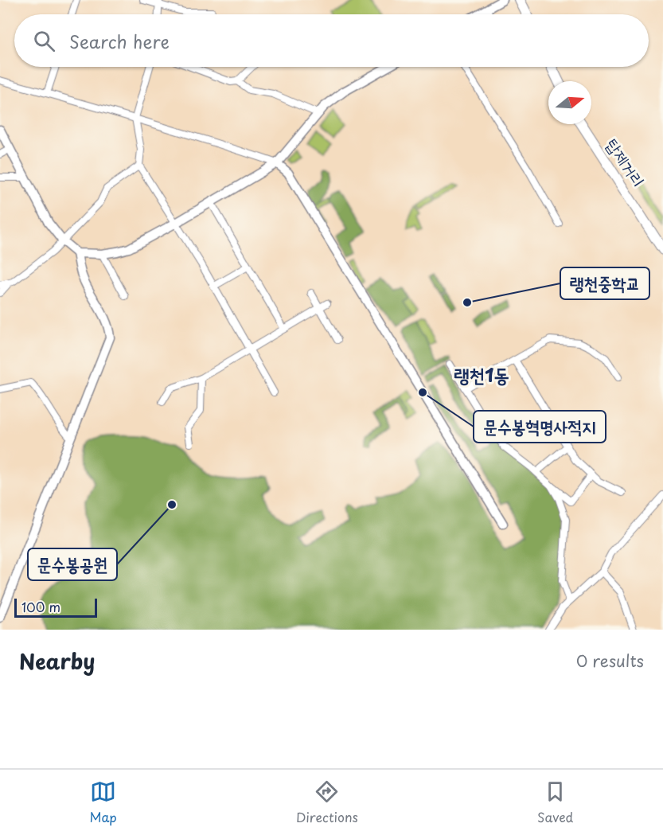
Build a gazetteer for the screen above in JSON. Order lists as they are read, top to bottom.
{
  "streets": {
    "main road": ["탑제거리"]
  },
  "districts": ["랭천1동"],
  "places": ["랭천중학교", "문수봉혁명사적지", "문수봉공원"],
  "scale_bar": "100 m",
  "north": "right",
  "page": {
    "search": "Search here",
    "scale": "100 m",
    "heading": ["Nearby", "0 results"],
    "nav": ["Map", "Directions", "Saved"]
  }
}
